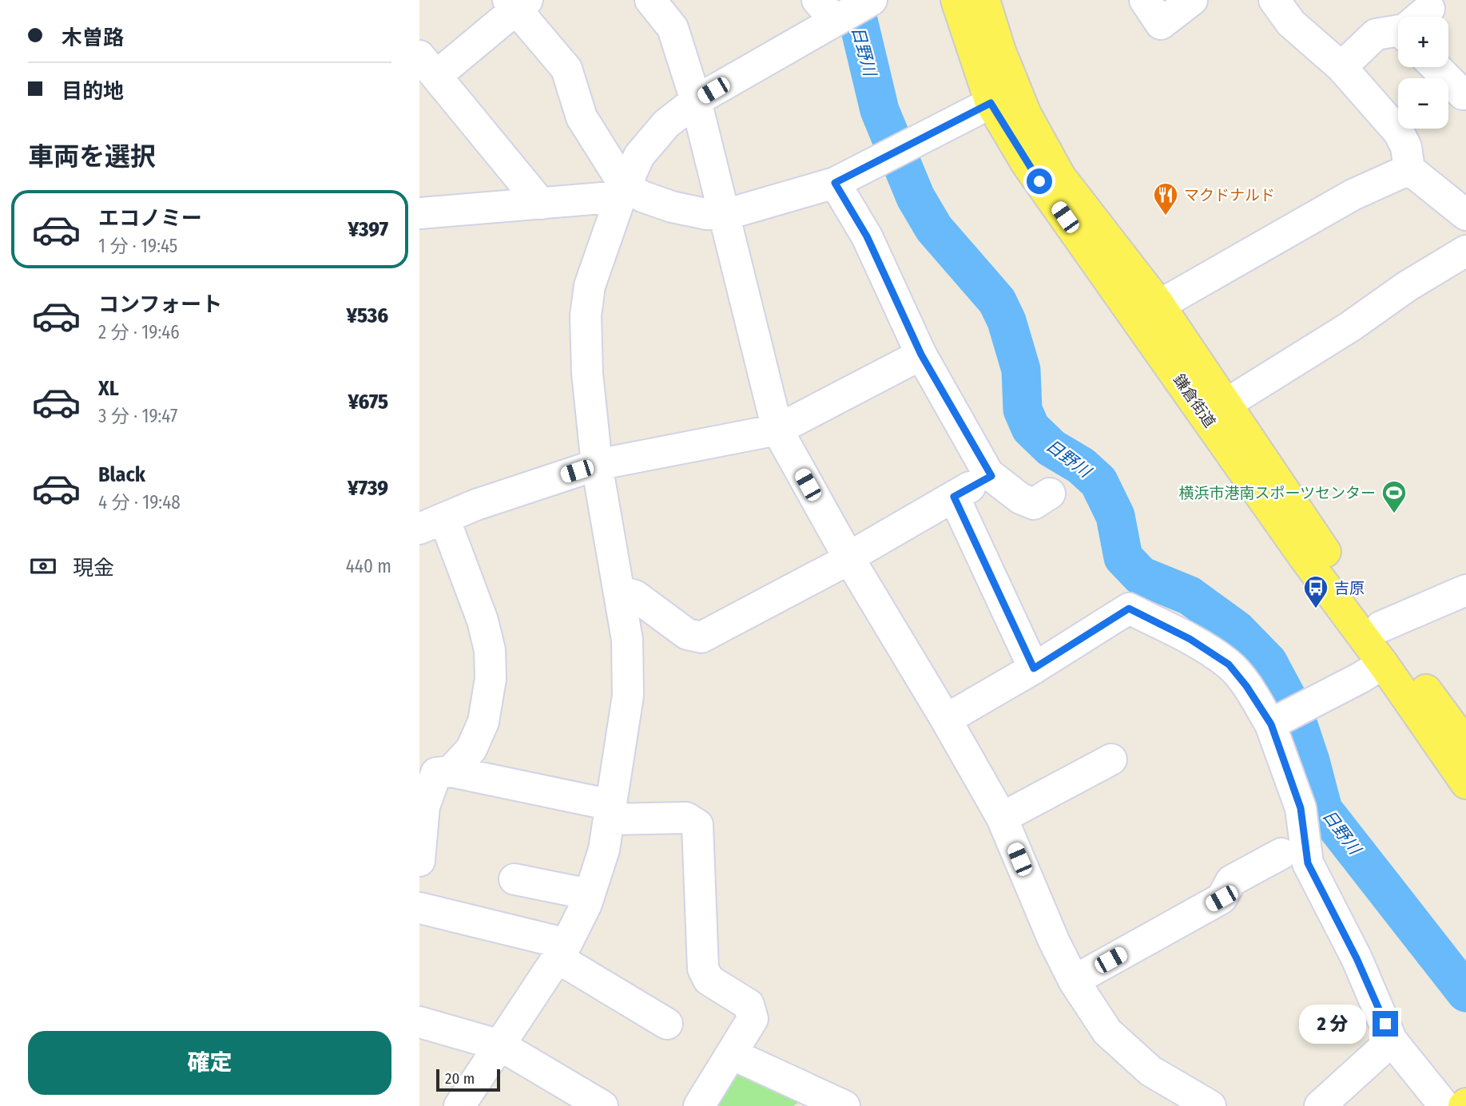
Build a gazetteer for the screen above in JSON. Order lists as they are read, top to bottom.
{
  "streets": {
    "main road": ["鎌倉街道"]
  },
  "water": ["日野川"],
  "places": {
    "restaurant": ["マクドナルド"],
    "sports": ["横浜市港南スポーツセンター"],
    "bus stop": ["吉原"]
  },
  "scale_bar": "20 m",
  "page": {
    "banner": ["木曽路", "目的地"],
    "map_buttons": ["+", "−"],
    "heading": "車両を選択",
    "list": [
      {
        "name": "エコノミー",
        "note": "1 分 · 19:45",
        "value": "¥397"
      },
      {
        "name": "コンフォート",
        "note": "2 分 · 19:46",
        "value": "¥536"
      },
      {
        "name": "XL",
        "note": "3 分 · 19:47",
        "value": "¥675"
      },
      {
        "name": "Black",
        "note": "4 分 · 19:48",
        "value": "¥739"
      }
    ],
    "pay": ["現金", "440 m"],
    "bubble": "2 分",
    "buttons": "確定",
    "scale": "20 m"
  }
}
